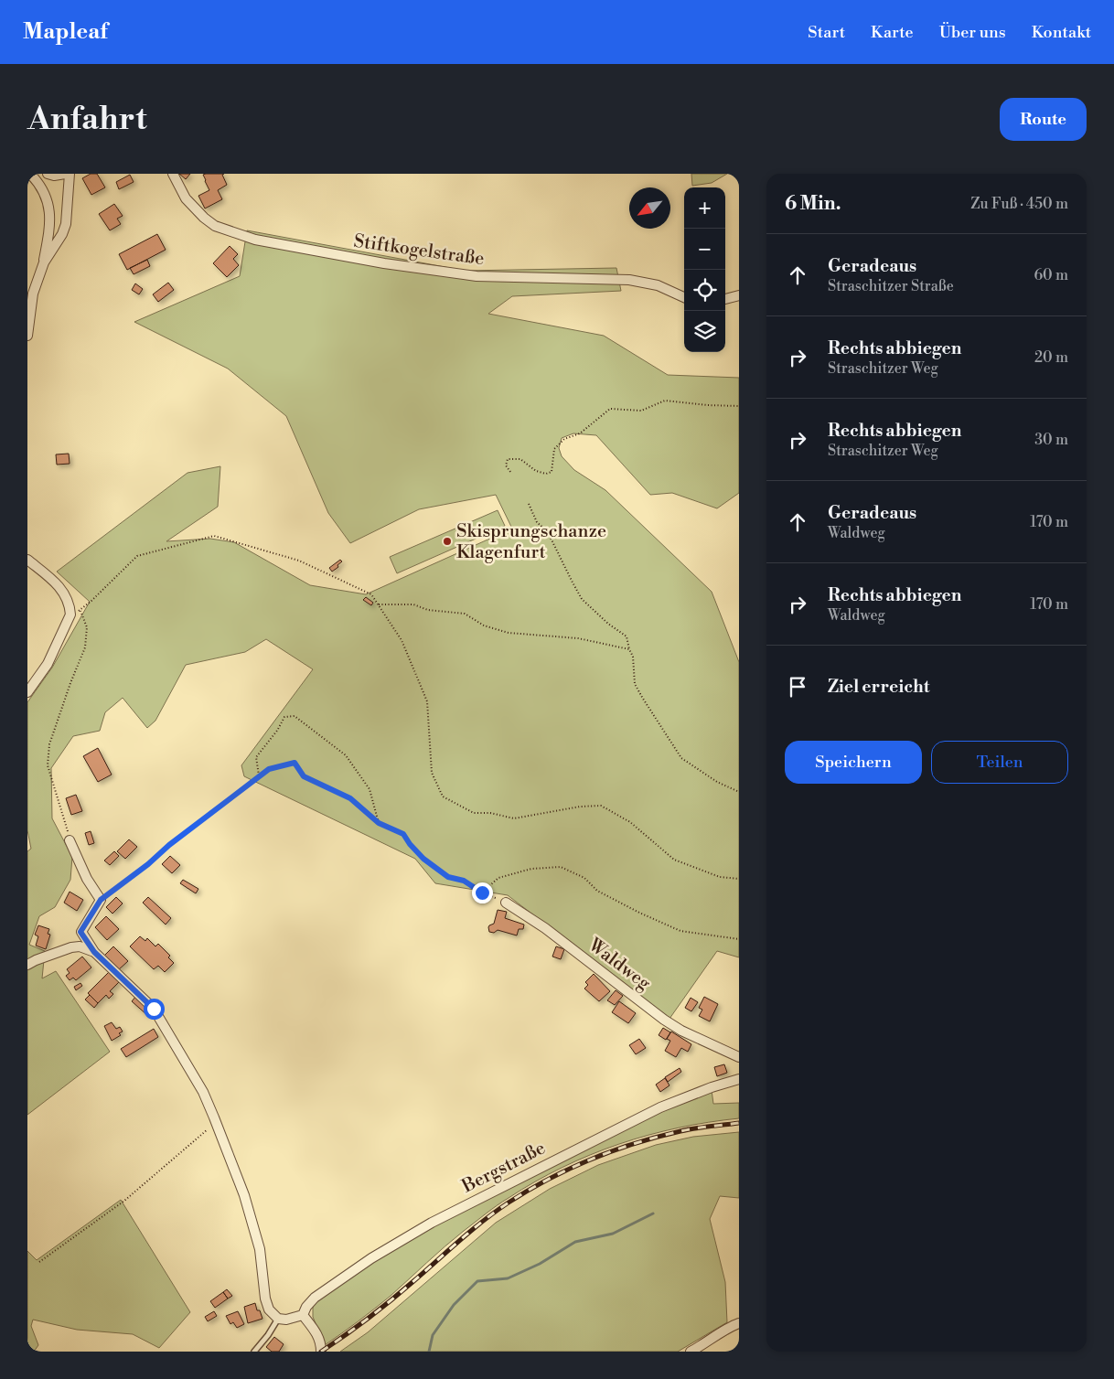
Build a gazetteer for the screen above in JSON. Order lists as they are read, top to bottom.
{
  "streets": {
    "street": ["Stiftkogelstraße", "Waldweg", "Bergstraße"]
  },
  "places": ["Skisprungschanze Klagenfurt"],
  "north": "bottom left",
  "page": {
    "header": "Mapleaf",
    "nav": [
      "Start",
      "Karte",
      "Über uns",
      "Kontakt"
    ],
    "buttons": [
      "Route",
      ["Speichern", "Teilen"]
    ],
    "title": "Anfahrt",
    "heading": ["6 Min.", "Zu Fuß · 450 m"],
    "map_buttons": ["+", "−"],
    "list": [
      ["Geradeaus", "Straschitzer Straße", "60 m"],
      ["Rechts abbiegen", "Straschitzer Weg", "20 m"],
      ["Rechts abbiegen", "Straschitzer Weg", "30 m"],
      ["Geradeaus", "Waldweg", "170 m"],
      ["Rechts abbiegen", "Waldweg", "170 m"],
      "Ziel erreicht"
    ]
  }
}
